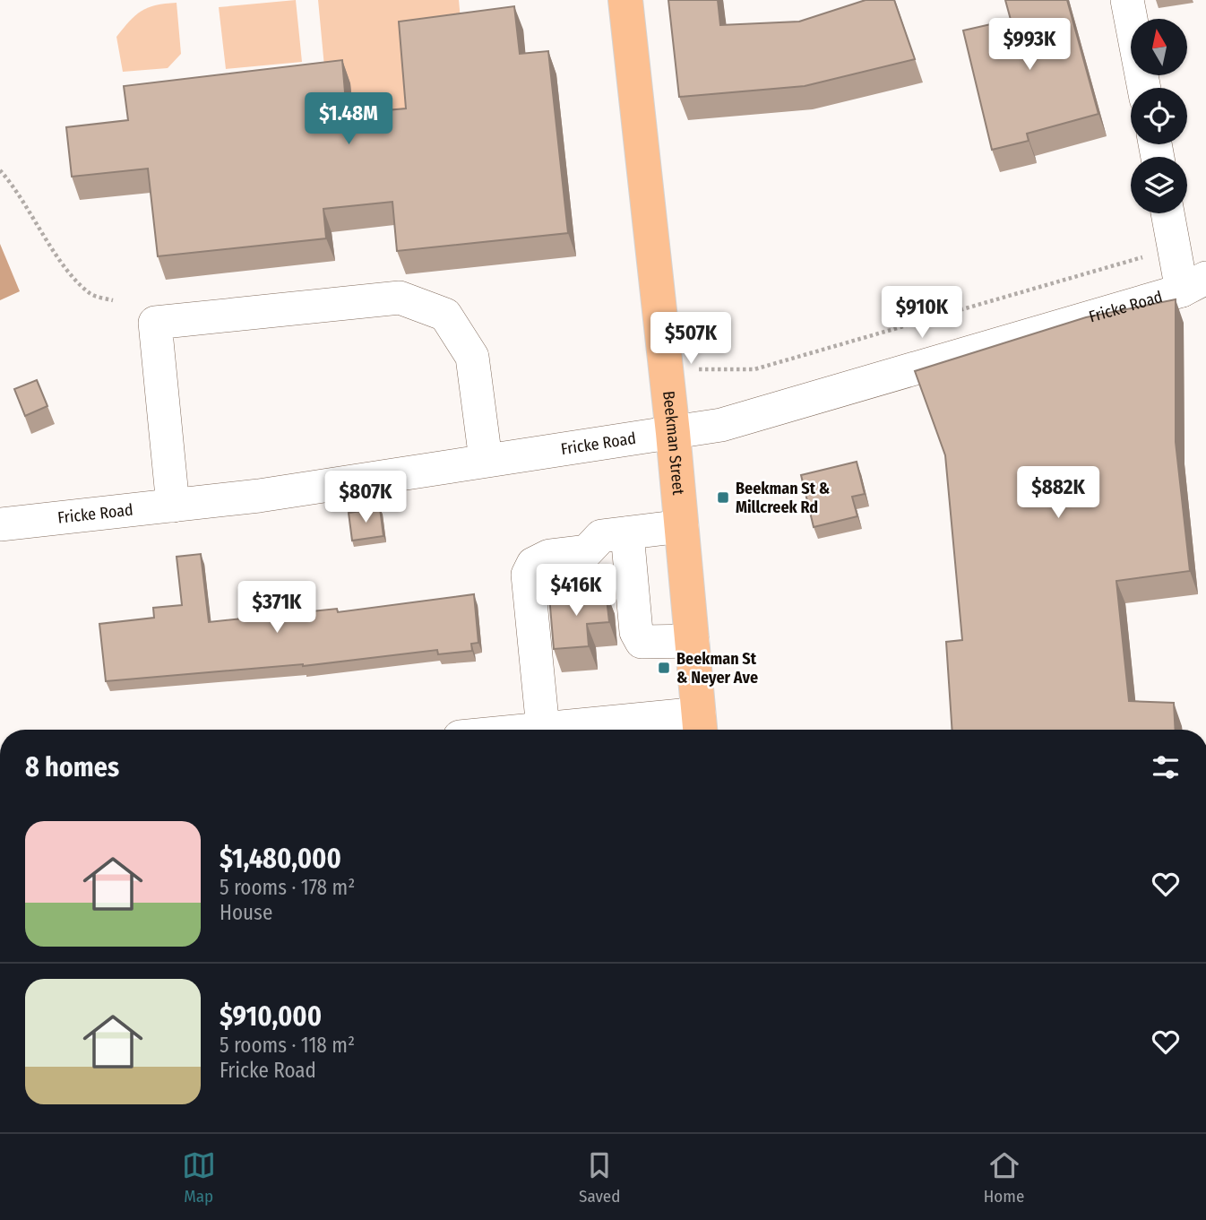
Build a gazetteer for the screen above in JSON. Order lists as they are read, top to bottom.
{
  "streets": {
    "main road": ["Beekman Street"],
    "street": ["Fricke Road"]
  },
  "crossings": [
    ["Fricke Road", "Beekman Street"]
  ],
  "places": {
    "transit": ["Beekman St & Millcreek Rd", "Beekman St & Neyer Ave"]
  },
  "north": "top",
  "page": {
    "price": [
      "$993K",
      "$1.48M",
      "$910K",
      "$507K",
      "$882K",
      "$807K",
      "$416K",
      "$371K"
    ],
    "heading": "8 homes",
    "list": [
      {
        "name": "$1,480,000",
        "note": "5 rooms · 178 m² · House"
      },
      {
        "name": "$910,000",
        "note": "5 rooms · 118 m² · Fricke Road"
      }
    ],
    "tabs": ["Map", "Saved", "Home"]
  }
}
